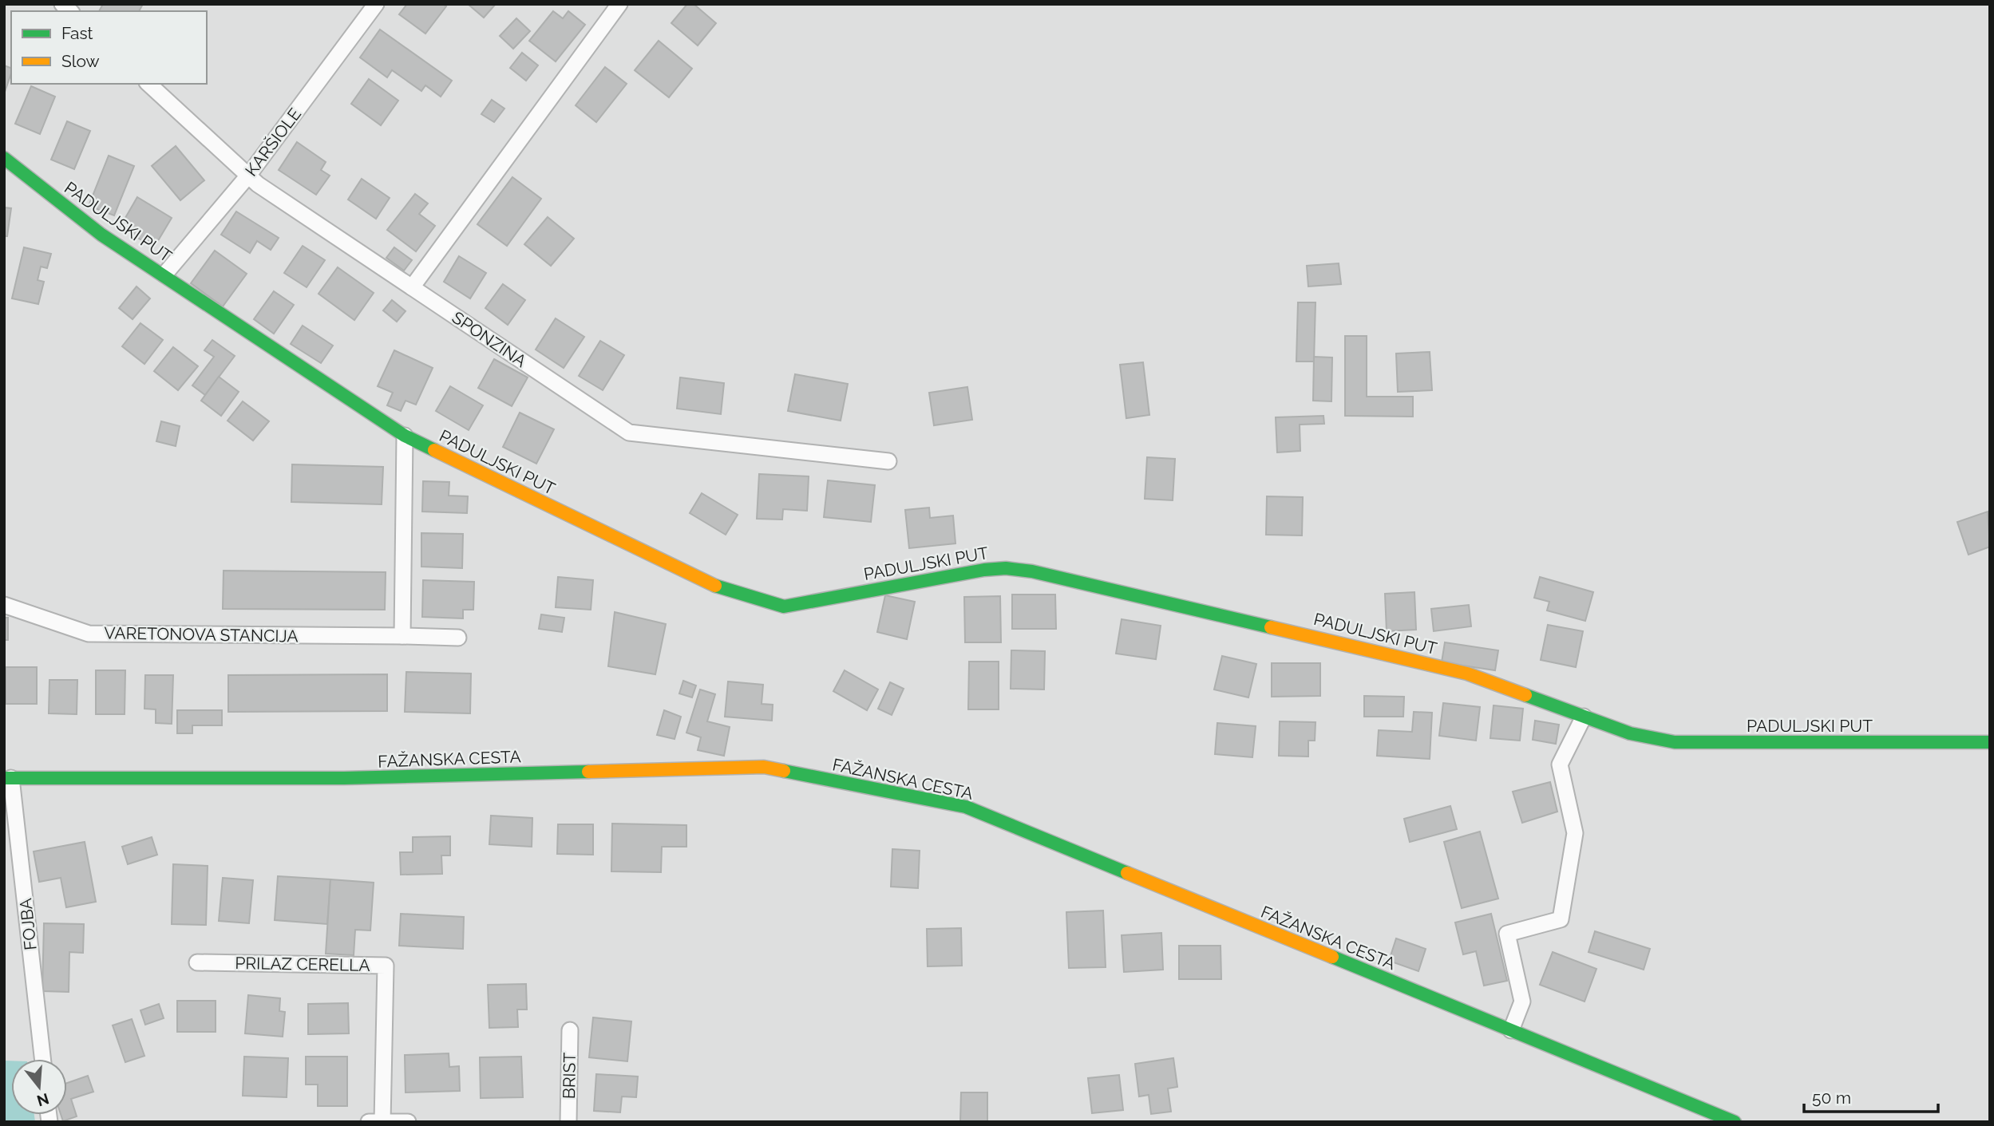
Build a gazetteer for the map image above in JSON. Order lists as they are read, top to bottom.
{
  "streets": {
    "street": [
      "KARŠIOLE",
      "PADULJSKI PUT",
      "SPONZINA",
      "VARETONOVA STANCIJA",
      "FAŽANSKA CESTA",
      "FOJBA",
      "PRILAZ CERELLA",
      "BRIST"
    ]
  },
  "crossings": [
    ["KARŠIOLE", "PADULJSKI PUT"],
    ["KARŠIOLE", "SPONZINA"],
    ["FAŽANSKA CESTA", "FOJBA"]
  ],
  "legend": ["Fast", "Slow"],
  "scale_bar": "50 m",
  "north": "bottom"
}
